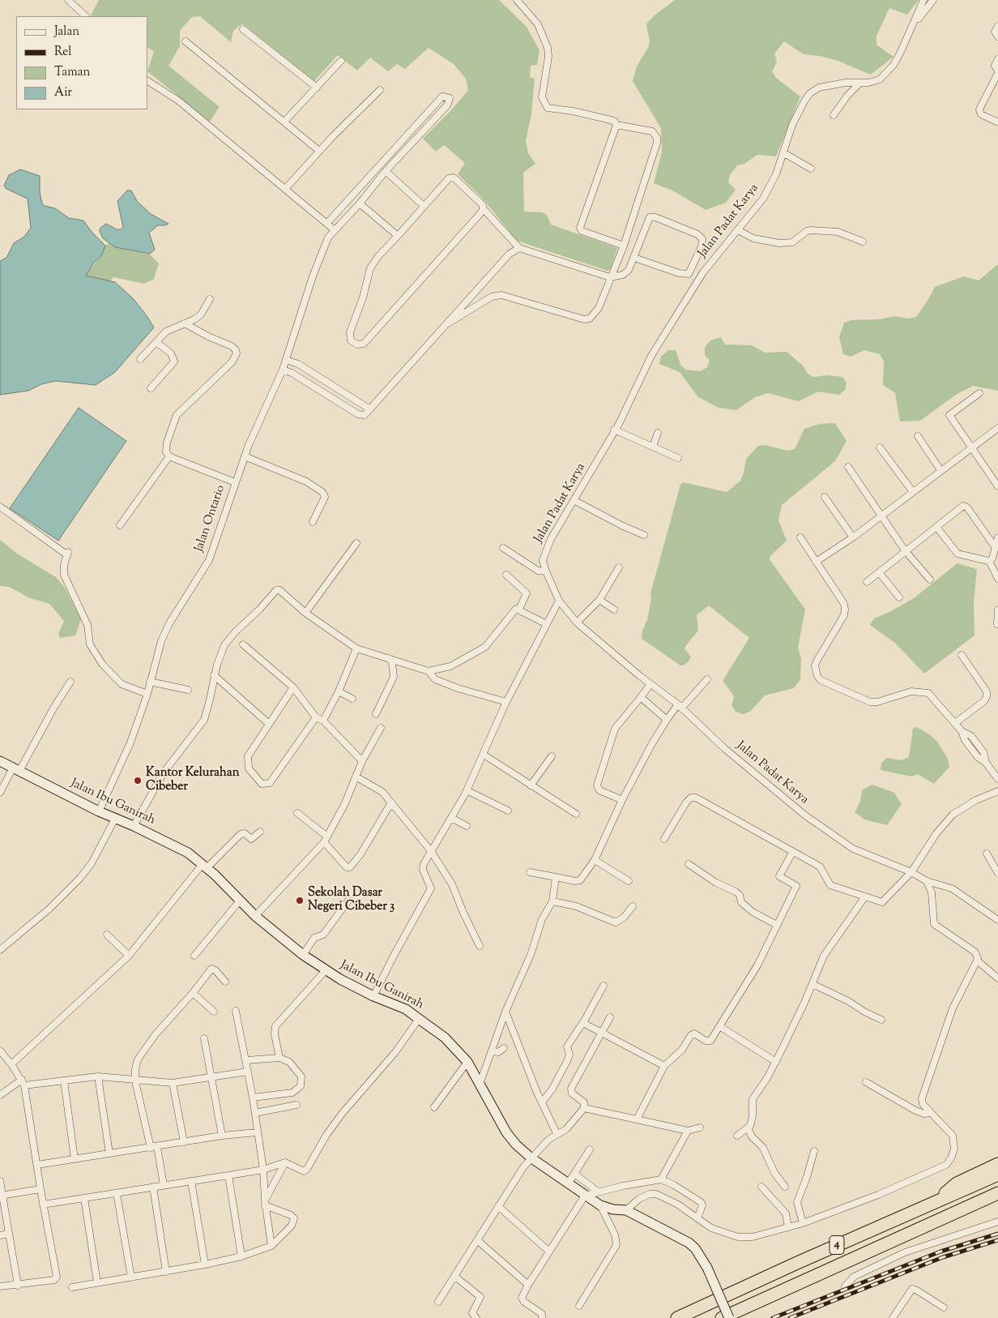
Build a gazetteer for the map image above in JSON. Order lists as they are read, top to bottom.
{
  "streets": {
    "highway": ["4"],
    "main road": ["Jalan Ibu Ganirah"],
    "street": ["Jalan Padat Karya", "Jalan Ontario"]
  },
  "crossings": [
    ["Jalan Ontario", "Jalan Ibu Ganirah"]
  ],
  "places": ["Kantor Kelurahan Cibeber", "Sekolah Dasar Negeri Cibeber 3"],
  "legend": [
    "Jalan",
    "Rel",
    "Taman",
    "Air"
  ]
}
